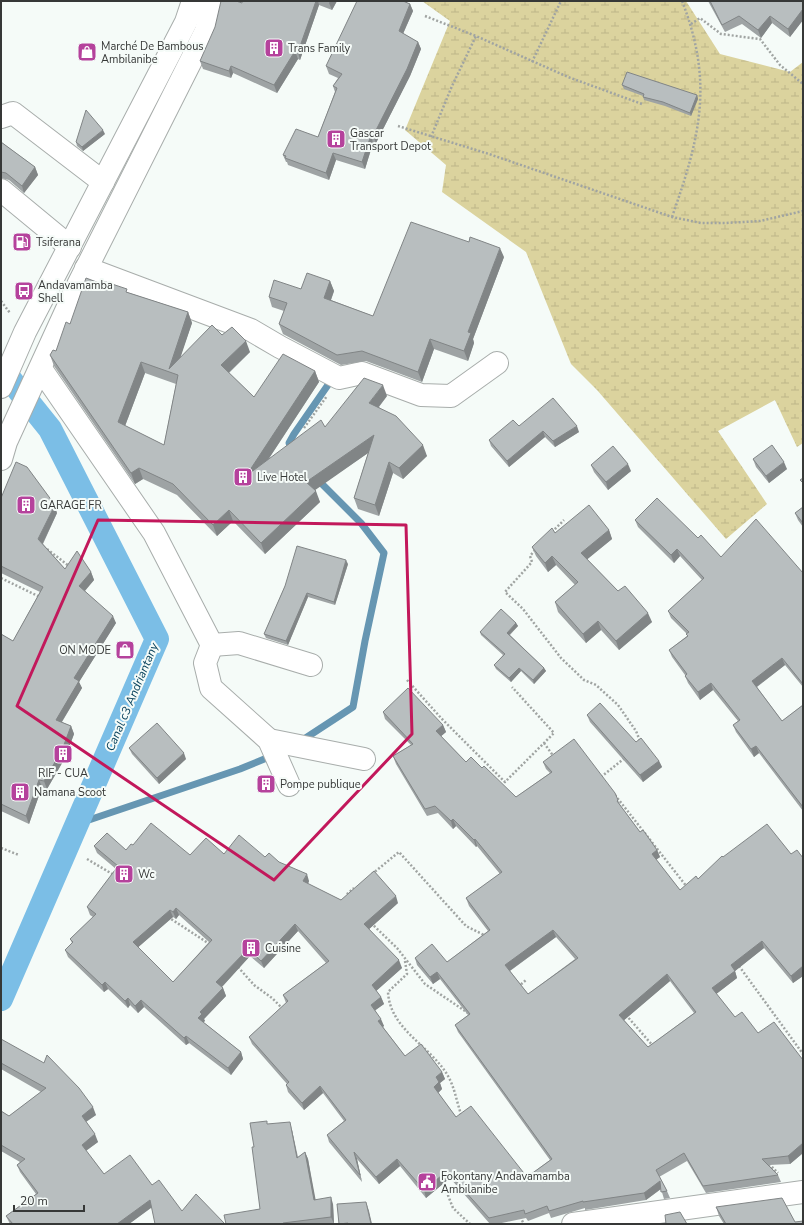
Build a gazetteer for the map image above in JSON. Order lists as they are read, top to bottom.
{
  "water": ["Canal c3 Andriantany"],
  "places": {
    "building": [
      "Trans Family",
      "Gascar Transport Depot",
      "Live Hotel",
      "GARAGE FR",
      "RIF - CUA",
      "Pompe publique",
      "Namana Scoot",
      "Wc",
      "Cuisine"
    ],
    "shop": ["Marché De Bambous Ambilanibe", "ON MODE"],
    "fuel station": ["Tsiferana"],
    "bus stop": ["Andavamamba Shell"],
    "public building": ["Fokontany Andavamamba Ambilanibe"]
  },
  "scale_bar": "20 m"
}
